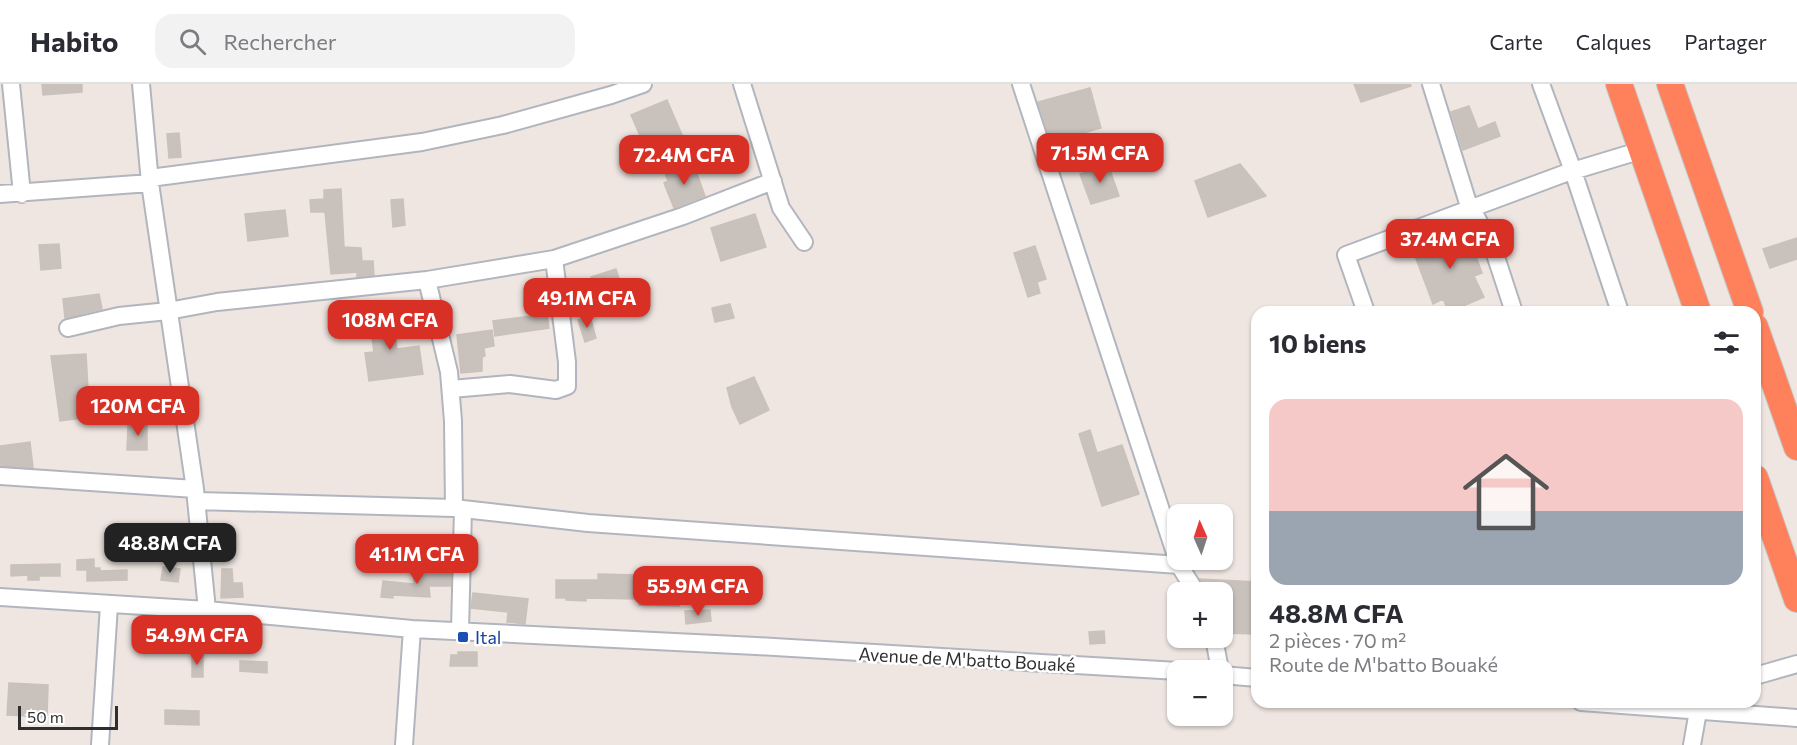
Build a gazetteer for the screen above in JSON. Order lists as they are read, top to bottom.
{
  "streets": {
    "street": ["Avenue de M'batto Bouaké"]
  },
  "places": {
    "transit": ["Ital"]
  },
  "scale_bar": "50 m",
  "north": "top",
  "page": {
    "header": "Habito",
    "search": "Rechercher",
    "nav": ["Carte", "Calques", "Partager"],
    "price": [
      "71.5M CFA",
      "72.4M CFA",
      "37.4M CFA",
      "49.1M CFA",
      "108M CFA",
      "120M CFA",
      "48.8M CFA",
      "41.1M CFA",
      "55.9M CFA",
      "54.9M CFA"
    ],
    "heading": "10 biens",
    "list": [
      {
        "name": "48.8M CFA",
        "note": "2 pièces · 70 m² · Route de M'batto Bouaké"
      }
    ],
    "map_buttons": ["+", "−"],
    "scale": "50 m"
  }
}
